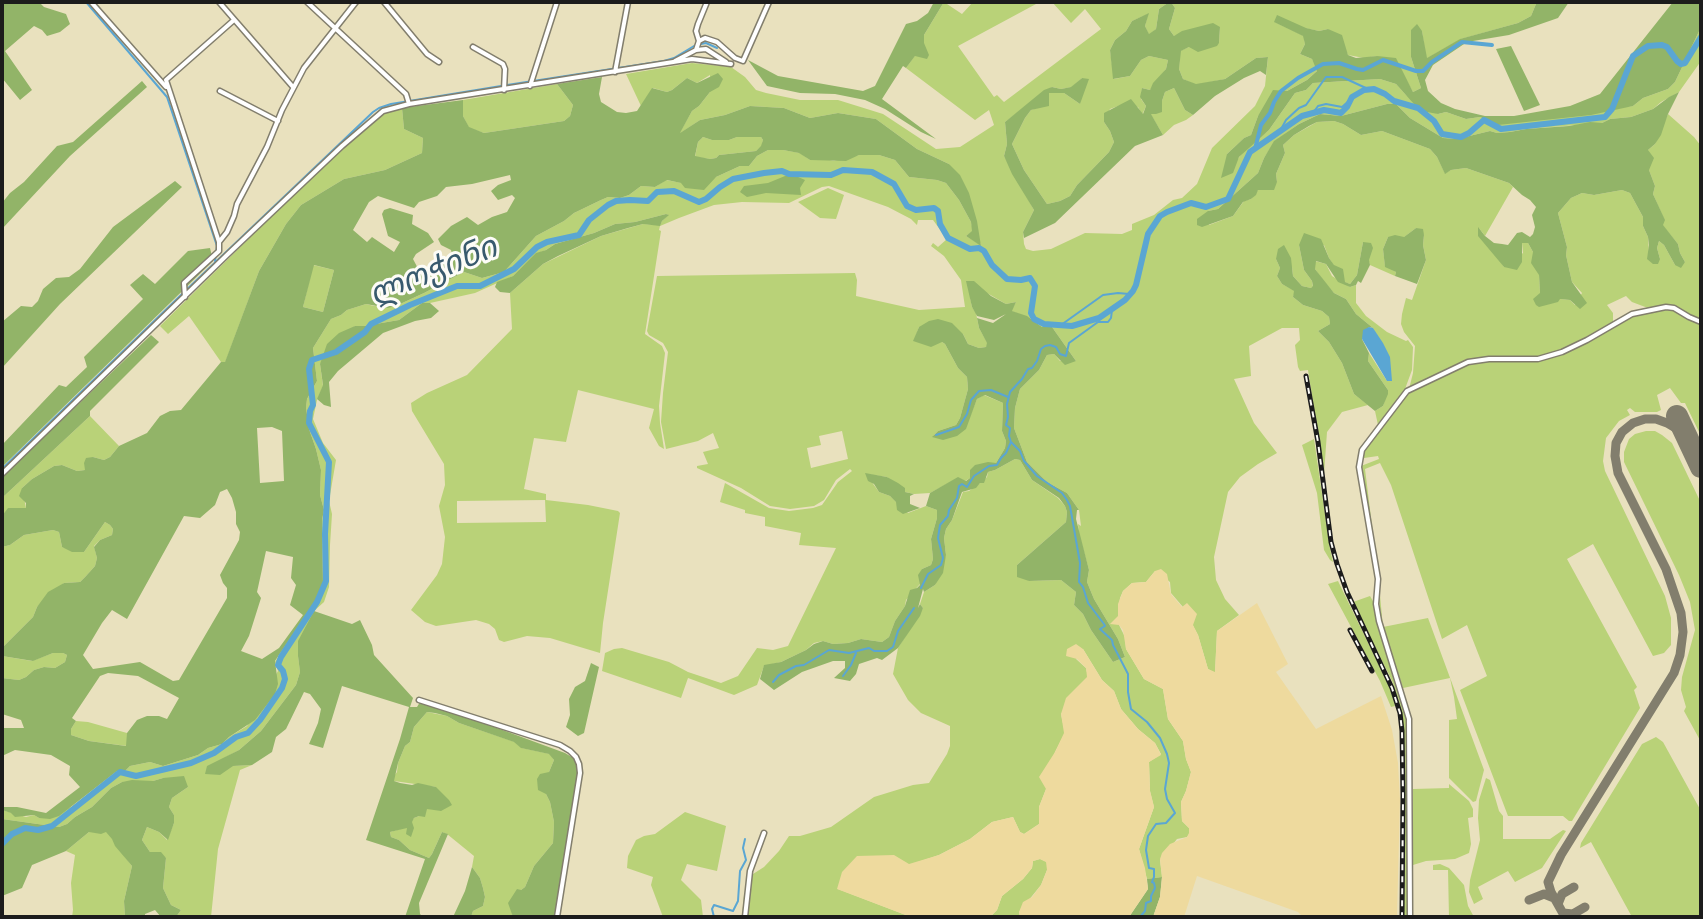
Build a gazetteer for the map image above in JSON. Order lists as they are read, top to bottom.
{
  "water": ["ლოჭინი"]
}
